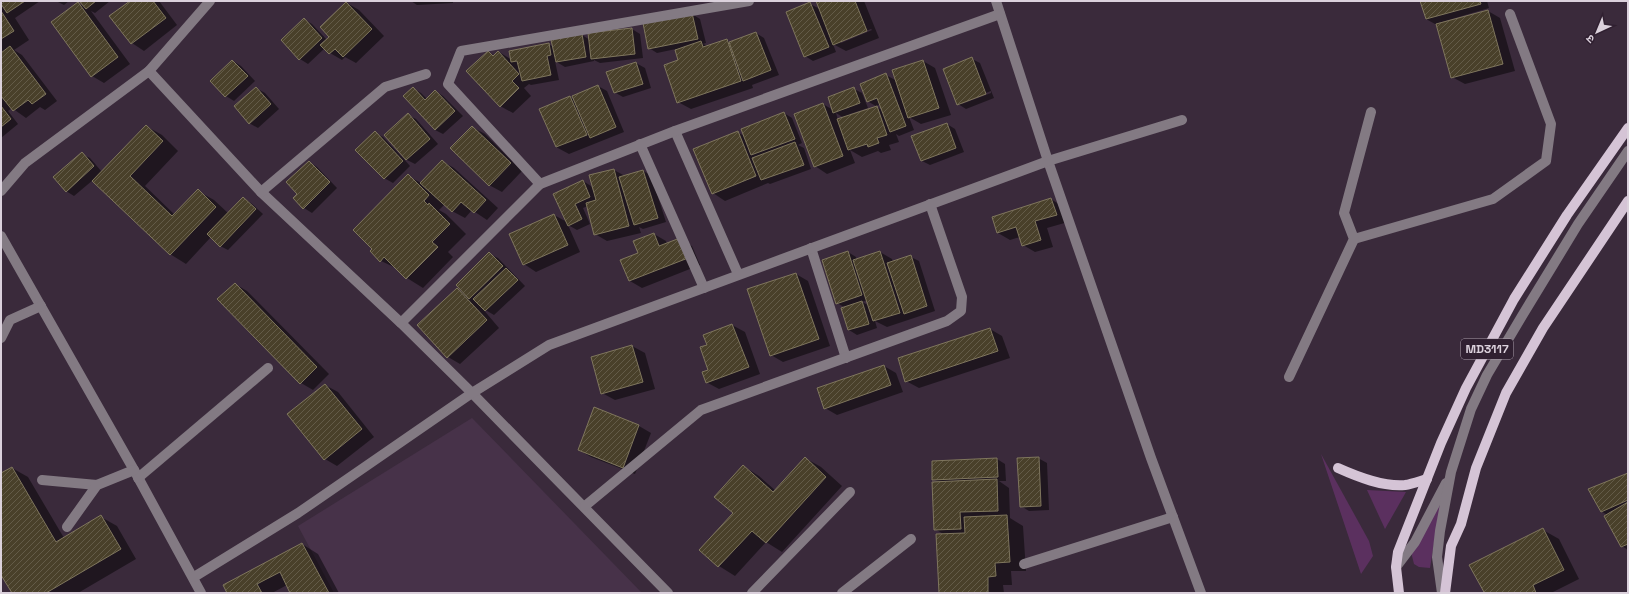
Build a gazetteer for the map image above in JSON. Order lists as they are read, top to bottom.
{
  "streets": {
    "main road": ["MD3117"]
  },
  "north": "bottom left"
}
